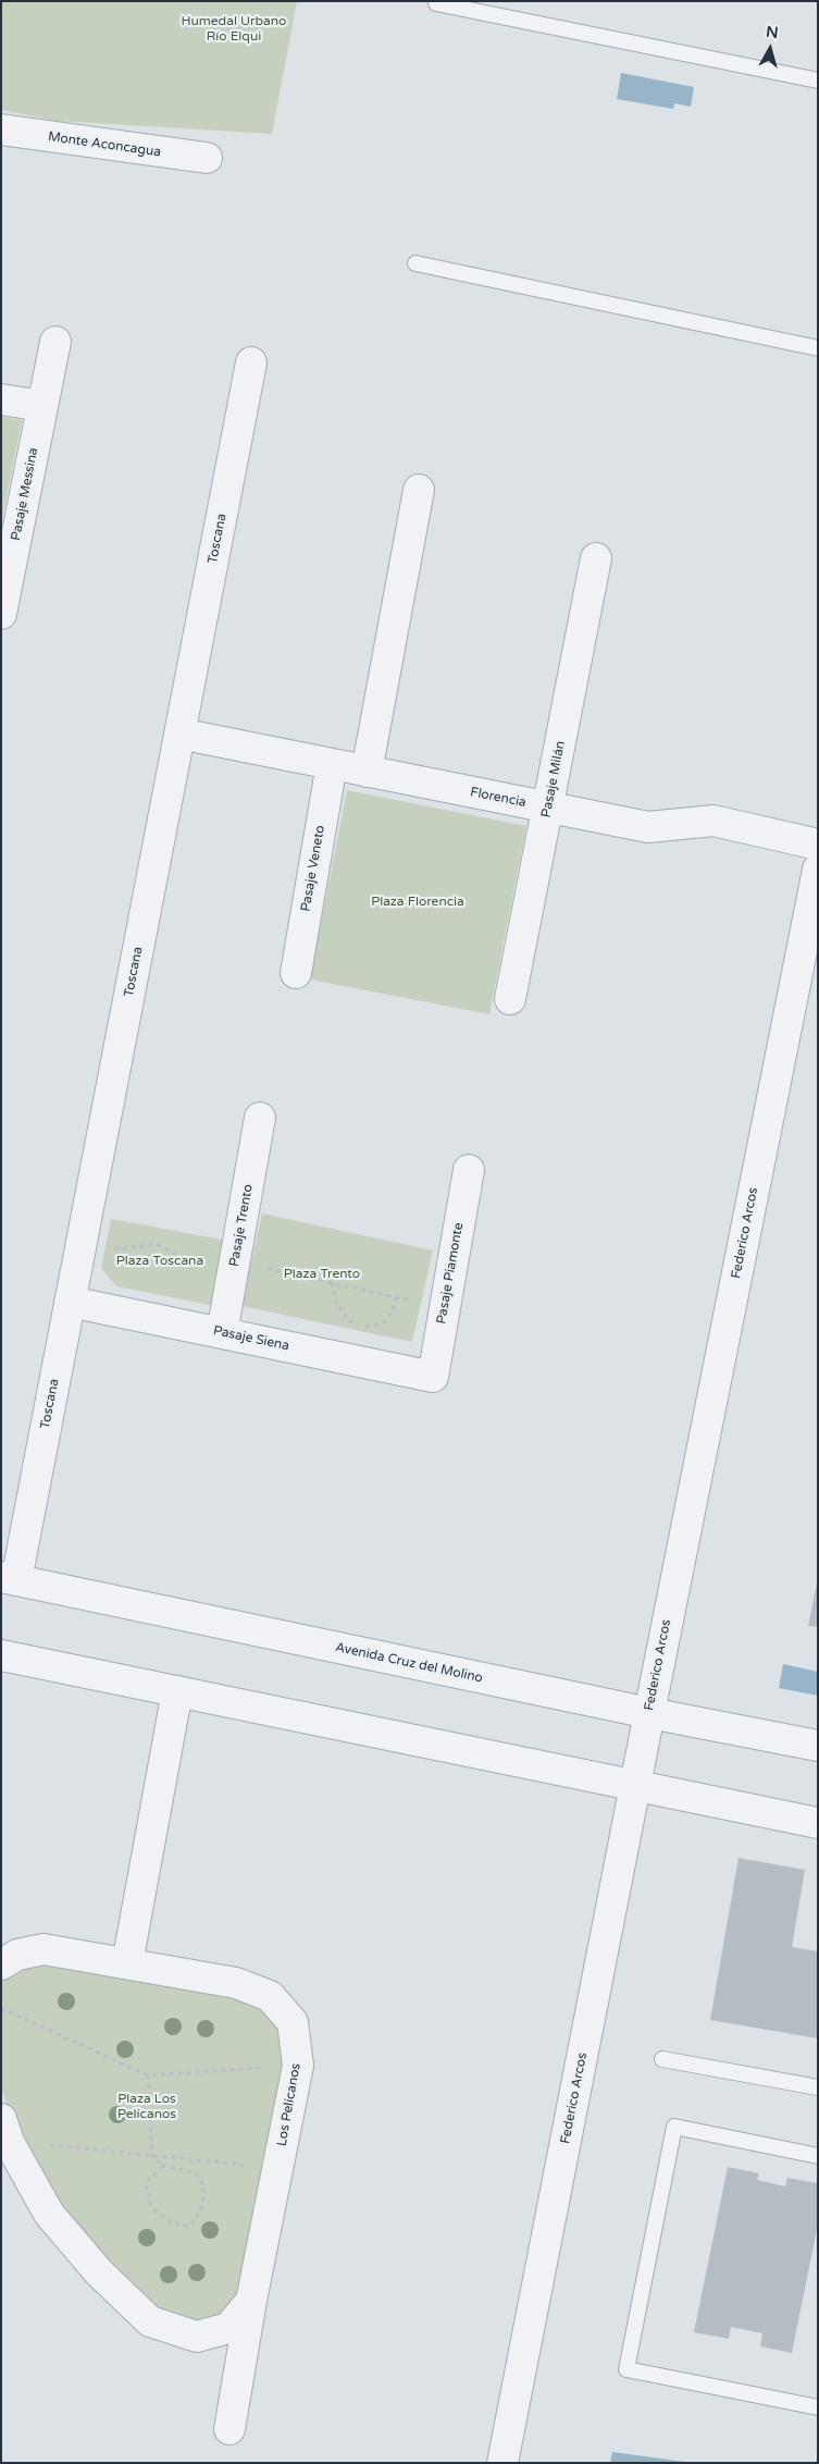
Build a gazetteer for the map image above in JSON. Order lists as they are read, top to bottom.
{
  "streets": {
    "street": [
      "Monte Aconcagua",
      "Pasaje Messina",
      "Toscana",
      "Pasaje Milán",
      "Florencia",
      "Pasaje Veneto",
      "Pasaje Trento",
      "Federico Arcos",
      "Pasaje Piamonte",
      "Pasaje Siena",
      "Avenida Cruz del Molino",
      "Los Pelícanos"
    ]
  },
  "crossings": [
    ["Toscana", "Florencia"],
    ["Toscana", "Pasaje Siena"],
    ["Toscana", "Avenida Cruz del Molino"],
    ["Pasaje Milán", "Florencia"],
    ["Florencia", "Pasaje Veneto"],
    ["Pasaje Trento", "Pasaje Siena"],
    ["Federico Arcos", "Avenida Cruz del Molino"],
    ["Pasaje Piamonte", "Pasaje Siena"]
  ],
  "parks": [
    "Humedal Urbano Río Elqui",
    "Plaza Florencia",
    "Plaza Toscana",
    "Plaza Trento",
    "Plaza Los Pelícanos"
  ],
  "north": "top"
}
